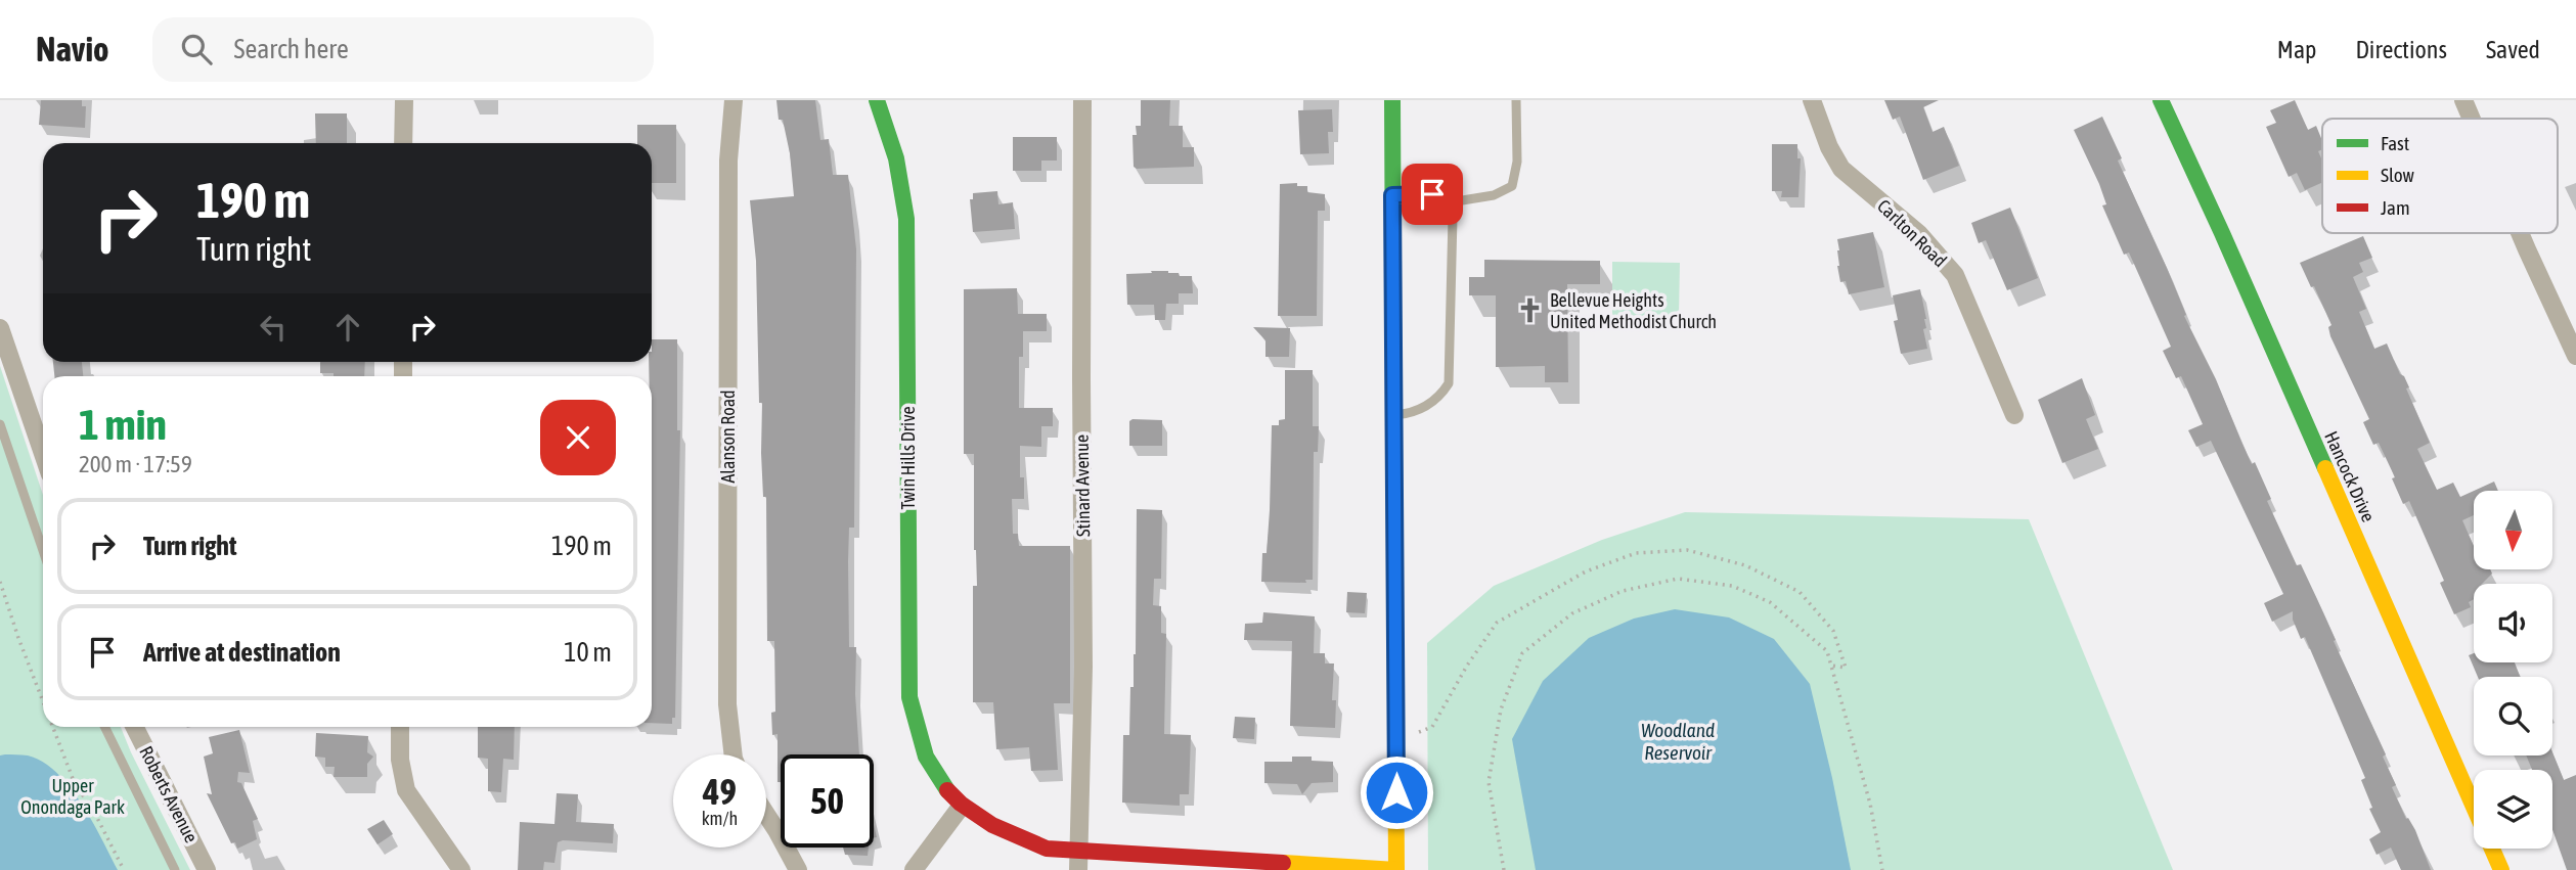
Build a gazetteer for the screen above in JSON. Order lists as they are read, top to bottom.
{
  "streets": {
    "street": [
      "Carlton Road",
      "Alanson Road",
      "Twin Hills Drive",
      "Hancock Drive",
      "Stinard Avenue",
      "Roberts Avenue"
    ]
  },
  "crossings": [
    ["Twin Hills Drive", "Stinard Avenue"]
  ],
  "water": ["Woodland Reservoir"],
  "parks": ["Upper Onondaga Park"],
  "places": {
    "church": ["Bellevue Heights United Methodist Church"]
  },
  "legend": ["Fast", "Slow", "Jam"],
  "north": "bottom",
  "page": {
    "header": "Navio",
    "search": "Search here",
    "nav": ["Map", "Directions", "Saved"],
    "turn": ["190 m", "Turn right"],
    "heading": ["1 min", "200 m · 17:59"],
    "list": [
      {
        "name": "Turn right",
        "value": "190 m"
      },
      {
        "name": "Arrive at destination",
        "value": "10 m"
      }
    ],
    "speed": "49 km/h",
    "limit": "50"
  }
}
